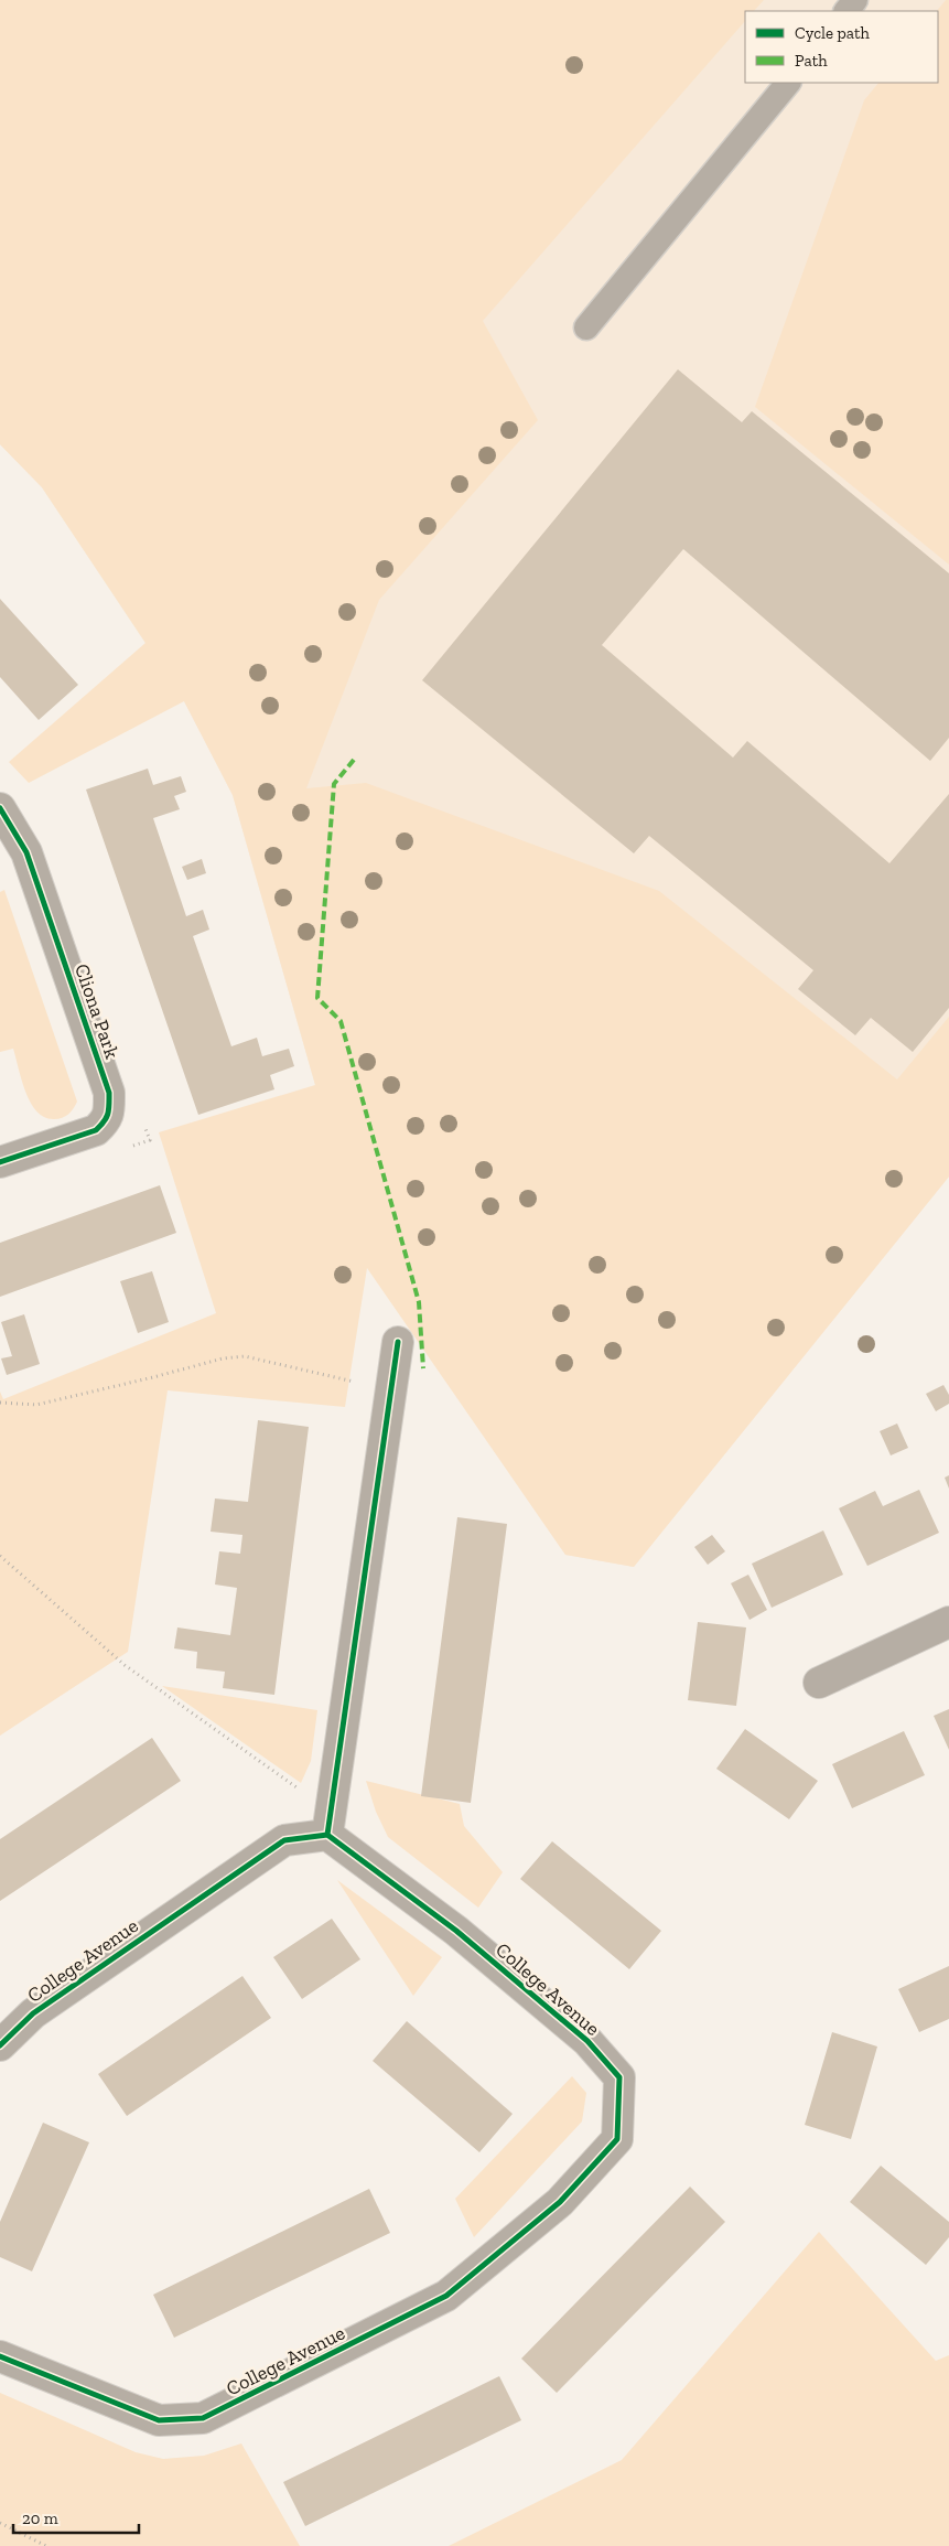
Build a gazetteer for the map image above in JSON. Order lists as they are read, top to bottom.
{
  "streets": {
    "street": ["Cliona Park", "College Avenue"]
  },
  "legend": ["Cycle path", "Path"],
  "scale_bar": "20 m"
}
